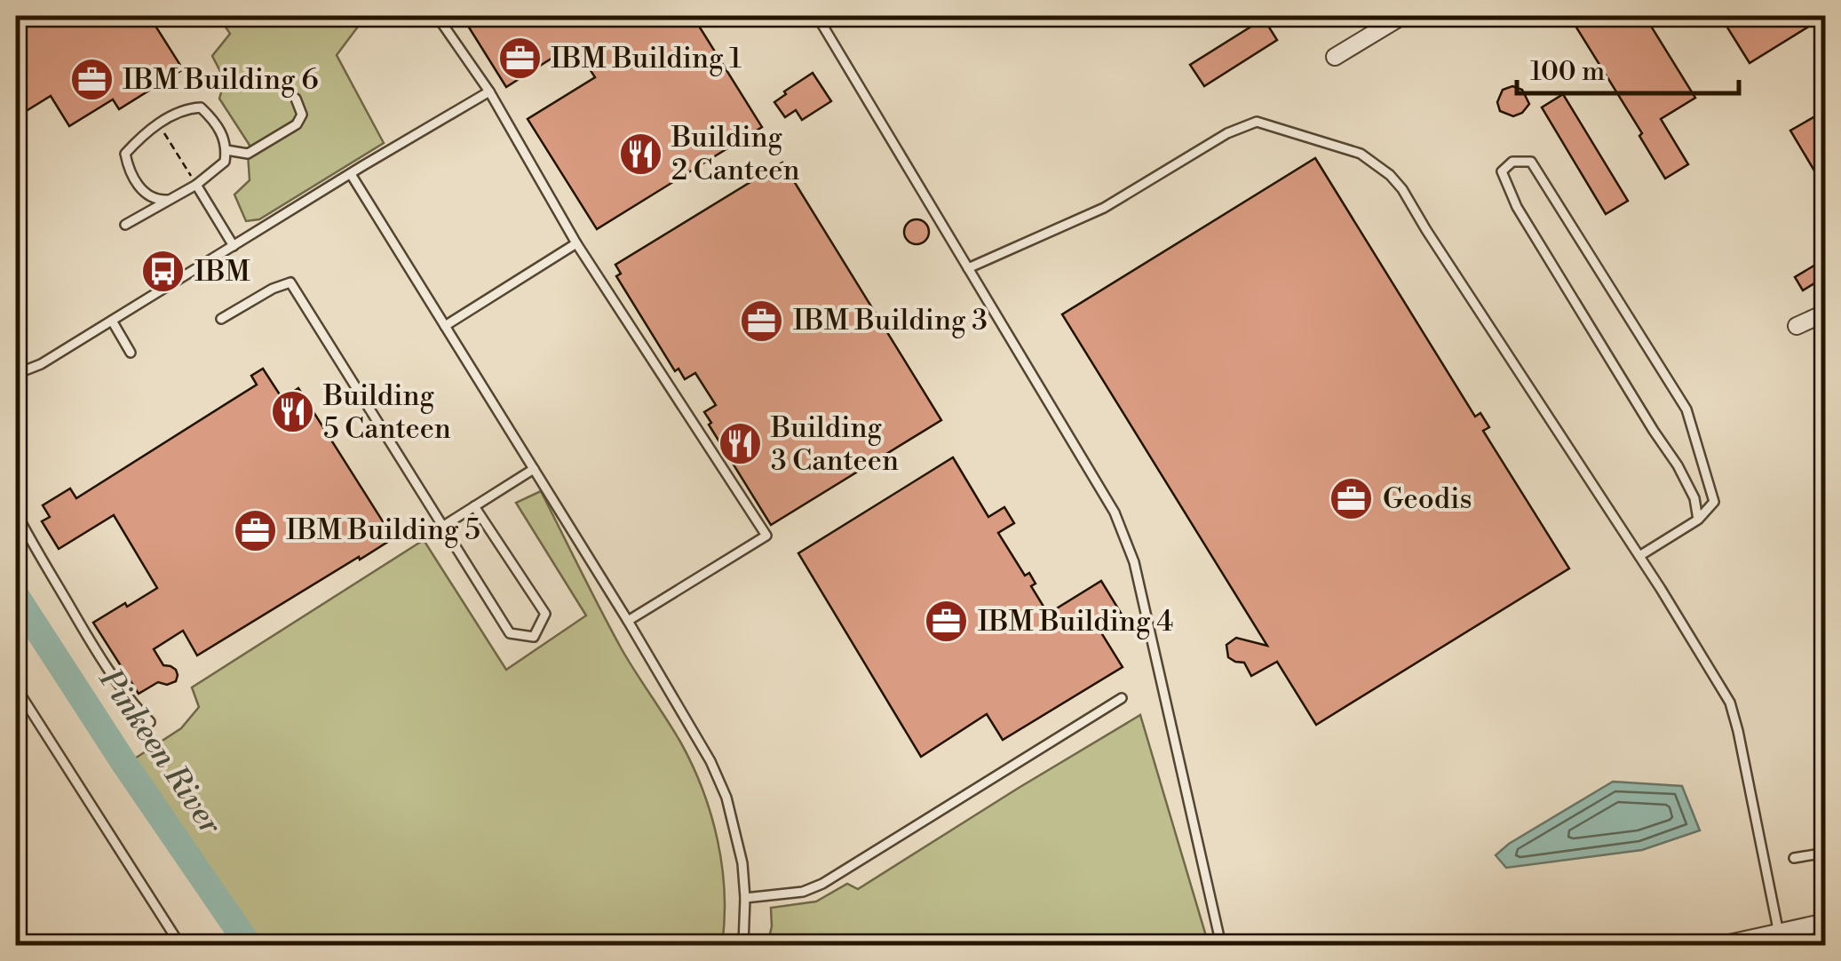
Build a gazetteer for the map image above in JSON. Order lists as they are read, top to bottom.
{
  "water": ["Pinkeen River"],
  "places": {
    "office": [
      "IBM Building 1",
      "IBM Building 6",
      "IBM Building 3",
      "Geodis",
      "IBM Building 5",
      "IBM Building 4"
    ],
    "restaurant": ["Building 2 Canteen", "Building 5 Canteen", "Building 3 Canteen"],
    "bus stop": ["IBM"]
  },
  "scale_bar": "100 m"
}
